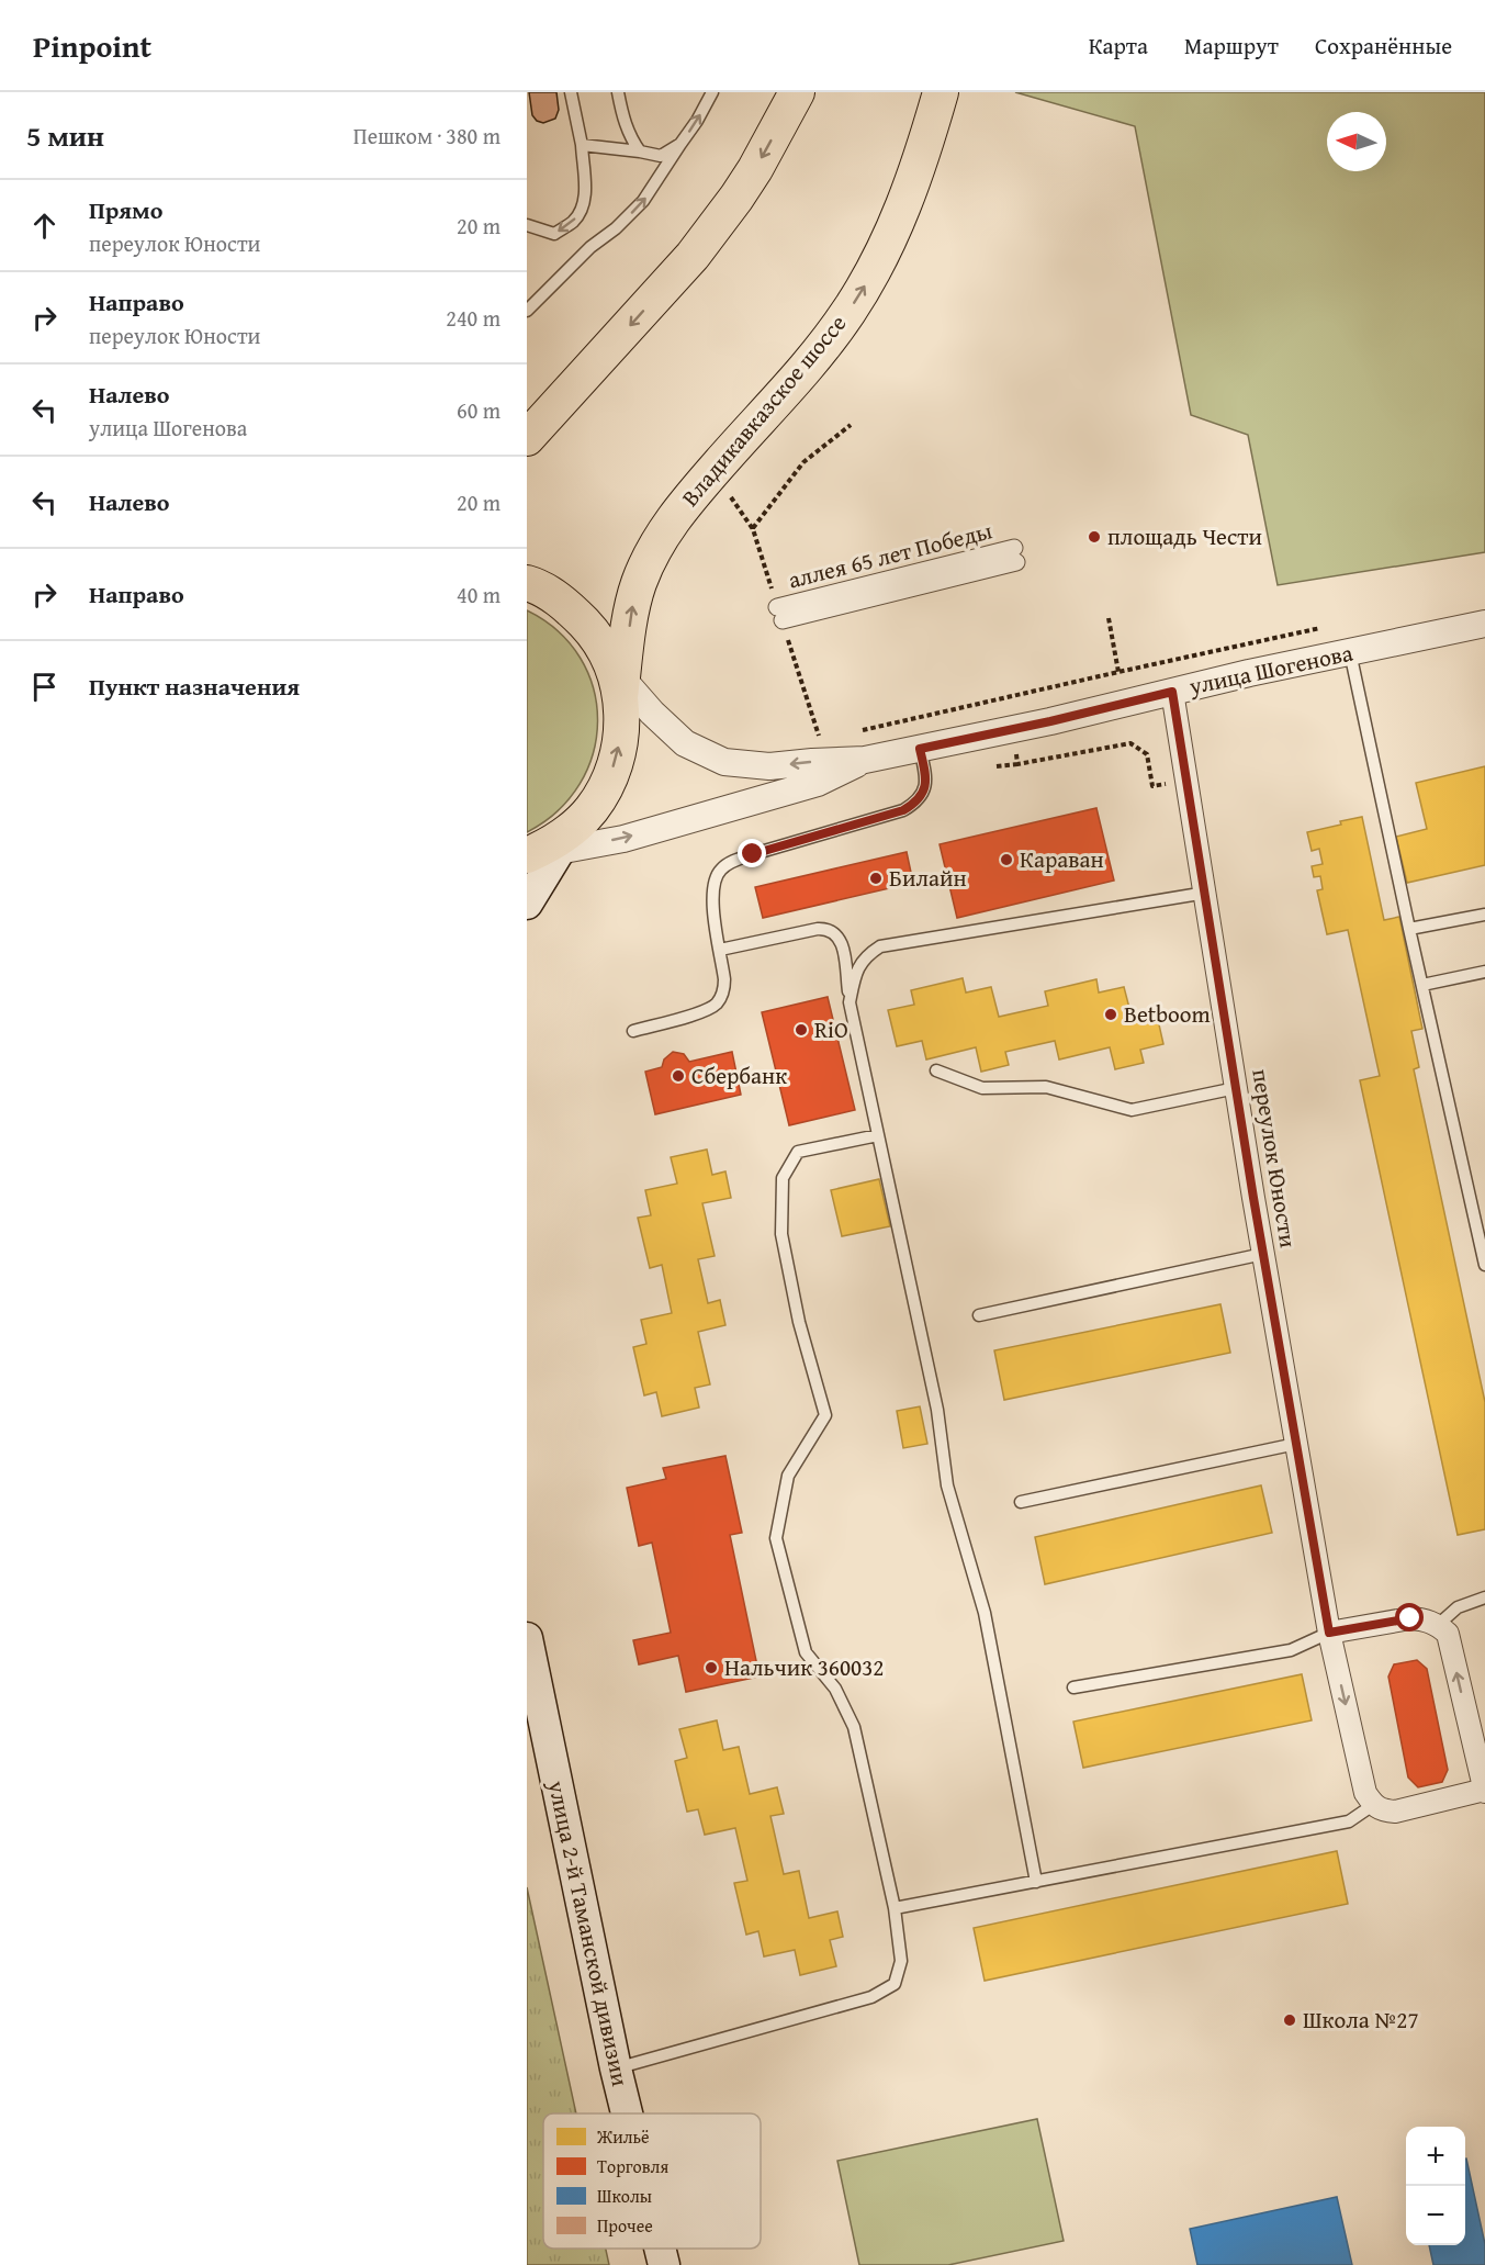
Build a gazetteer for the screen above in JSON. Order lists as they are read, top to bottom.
{
  "streets": {
    "main road": ["Владикавказское шоссе", "улица 2-й Таманской дивизии"],
    "street": ["аллея 65 лет Победы", "улица Шогенова", "переулок Юности"]
  },
  "crossings": [
    ["улица Шогенова", "переулок Юности"]
  ],
  "places": [
    "площадь Чести",
    "Караван",
    "Билайн",
    "Betboom",
    "RiO",
    "Сбербанк",
    "Нальчик 360032",
    "Школа №27"
  ],
  "legend": [
    "Жильё",
    "Торговля",
    "Школы",
    "Прочее"
  ],
  "north": "left",
  "page": {
    "header": "Pinpoint",
    "nav": ["Карта", "Маршрут", "Сохранённые"],
    "heading": ["5 мин", "Пешком · 380 m"],
    "list": [
      ["Прямо", "переулок Юности", "20 m"],
      ["Направо", "переулок Юности", "240 m"],
      ["Налево", "улица Шогенова", "60 m"],
      ["Налево", "20 m"],
      ["Направо", "40 m"],
      "Пункт назначения"
    ],
    "map_buttons": ["+", "−"]
  }
}
